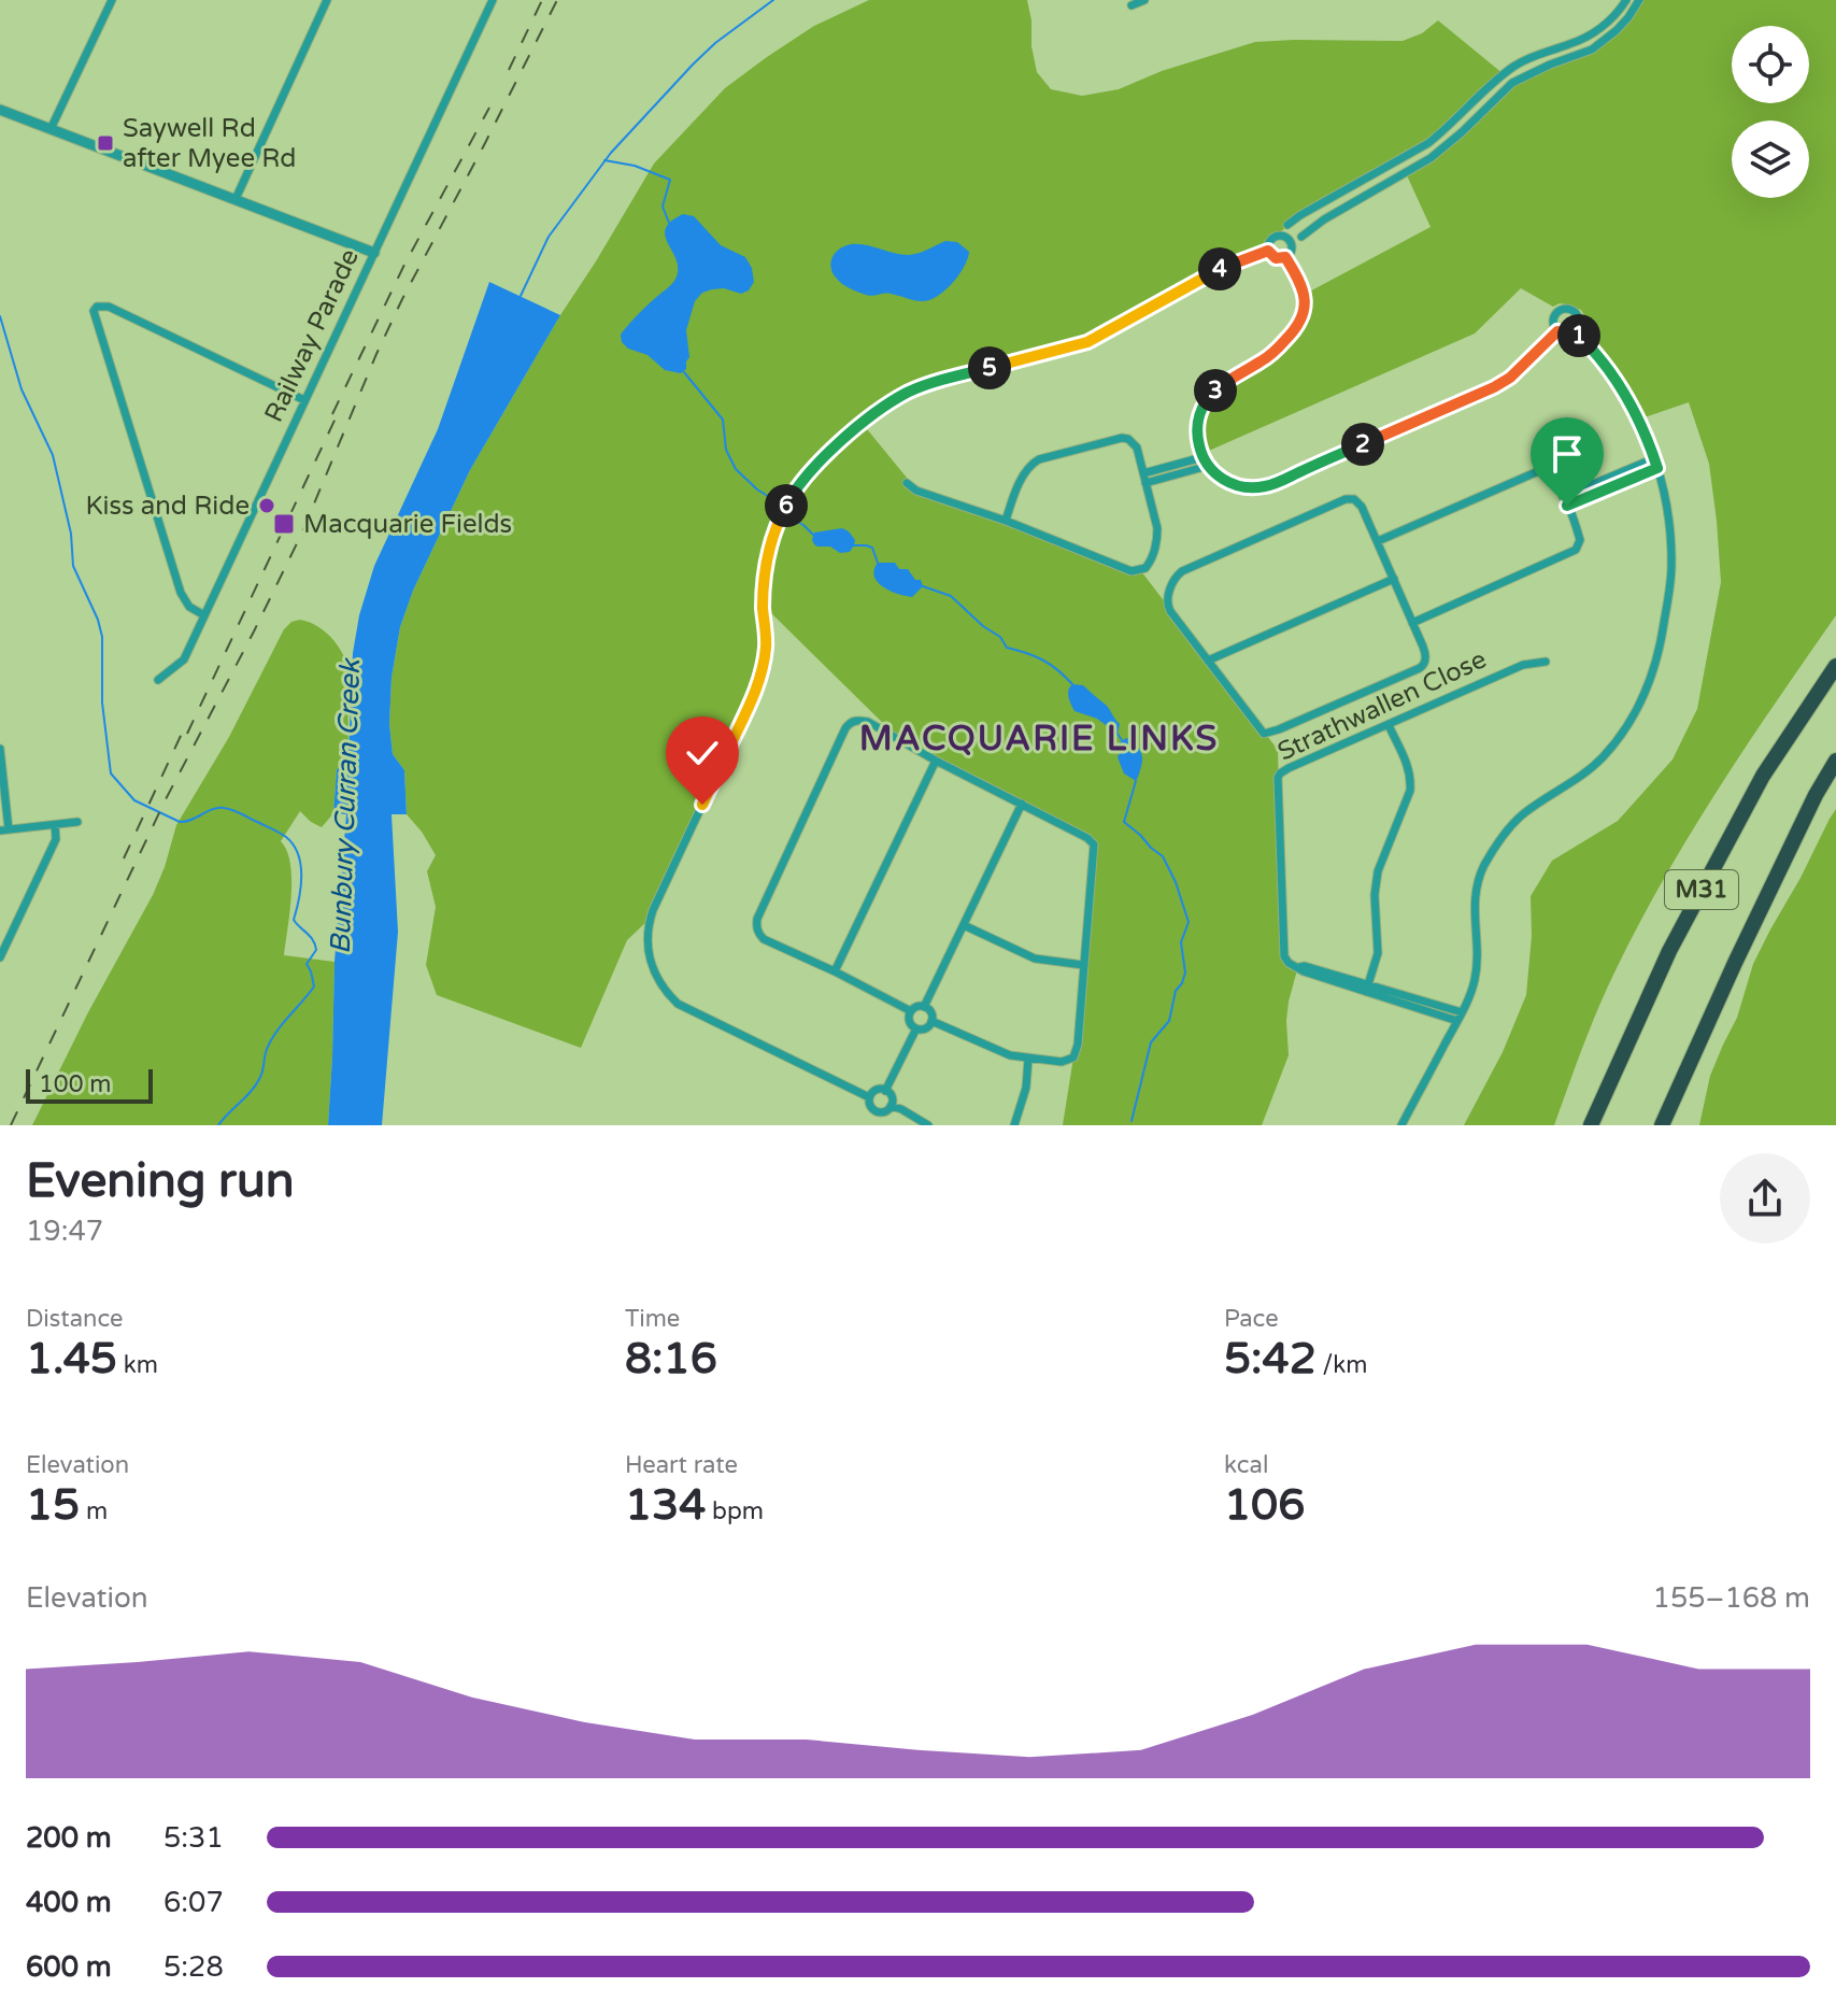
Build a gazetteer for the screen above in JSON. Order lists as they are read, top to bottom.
{
  "streets": {
    "highway": ["M31"],
    "street": ["Railway Parade", "Strathwallen Close"]
  },
  "districts": ["MACQUARIE LINKS"],
  "water": ["Bunbury Curran Creek"],
  "places": {
    "transit": ["Saywell Rd after Myee Rd", "Macquarie Fields"],
    "other": ["Kiss and Ride"]
  },
  "scale_bar": "100 m",
  "page": {
    "pins": [
      "4",
      "1",
      "5",
      "3",
      "2",
      "6"
    ],
    "scale": "100 m",
    "heading": ["Evening run", "19:47"],
    "stats": [
      ["Distance", "1.45 km"],
      ["Time", "8:16"],
      ["Pace", "5:42 /km"],
      ["Elevation", "15 m"],
      ["Heart rate", "134 bpm"],
      ["kcal", "106"]
    ],
    "chart": ["Elevation", "155–168 m"],
    "list": [
      {
        "name": "200 m",
        "note": "5:31"
      },
      {
        "name": "400 m",
        "note": "6:07"
      },
      {
        "name": "600 m",
        "note": "5:28"
      }
    ]
  }
}
